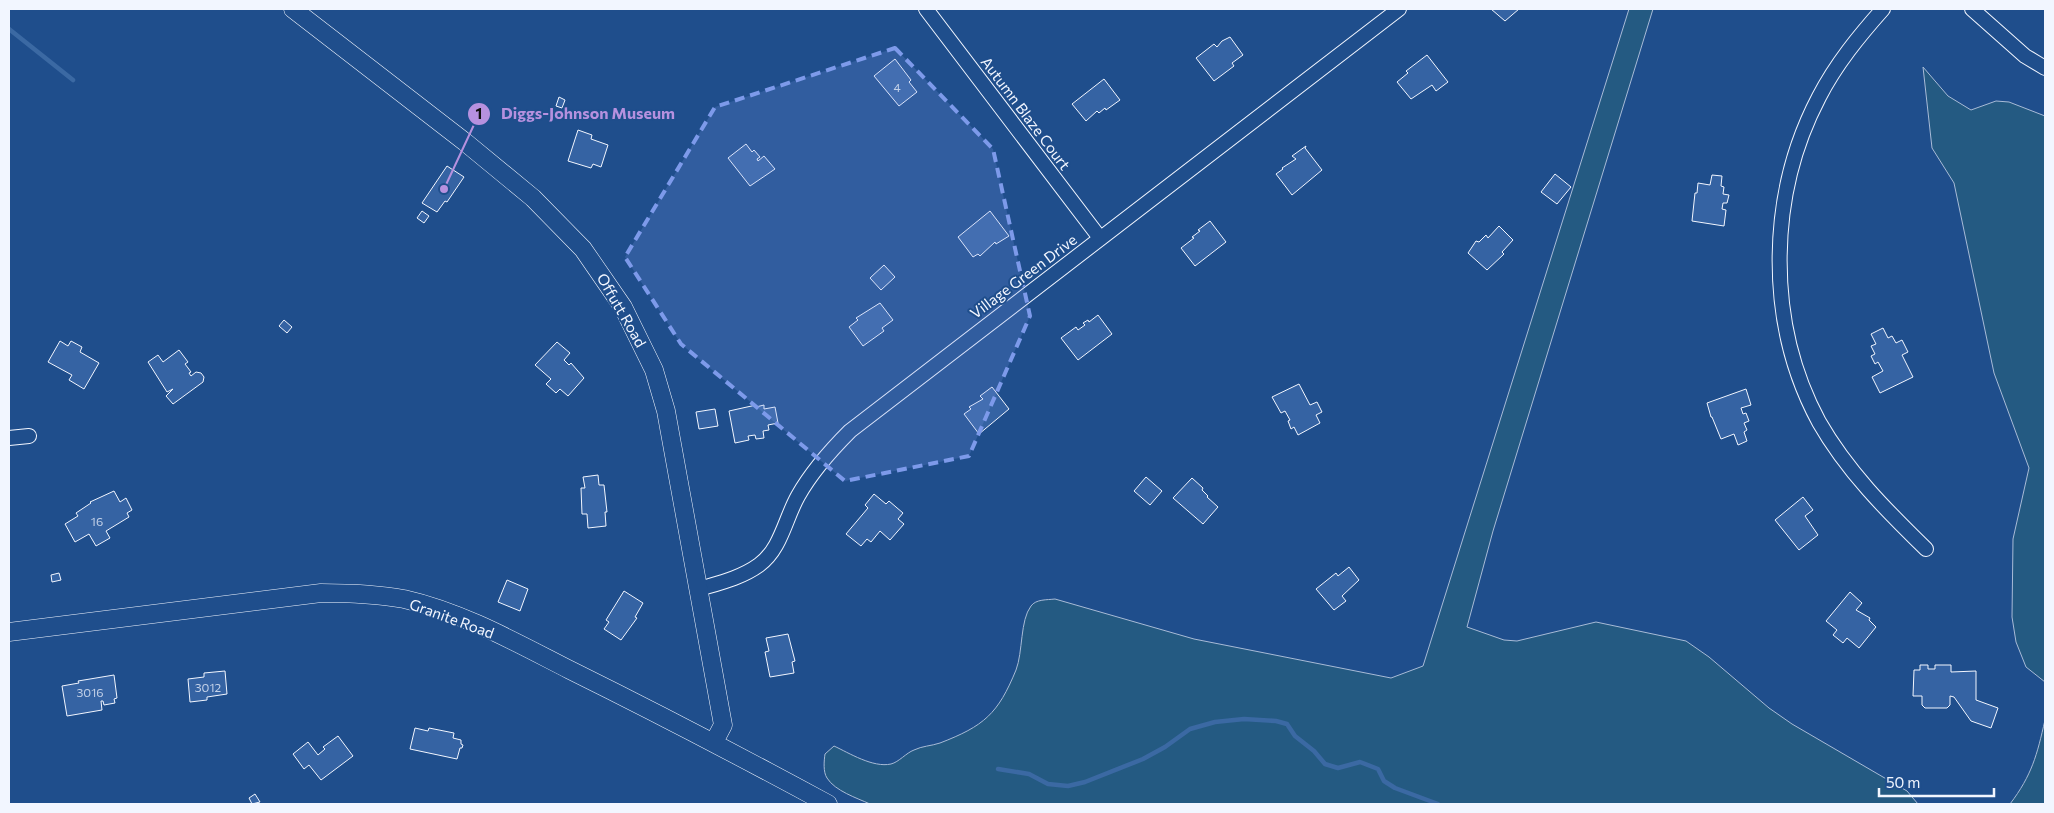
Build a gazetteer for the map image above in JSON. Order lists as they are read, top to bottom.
{
  "streets": {
    "street": [
      "Autumn Blaze Court",
      "Village Green Drive",
      "Offutt Road",
      "Granite Road"
    ]
  },
  "crossings": [
    ["Autumn Blaze Court", "Village Green Drive"],
    ["Village Green Drive", "Offutt Road"],
    ["Offutt Road", "Granite Road"]
  ],
  "places": ["Diggs-Johnson Museum"],
  "house_numbers": [
    "4",
    "16",
    "3012",
    "3016"
  ],
  "scale_bar": "50 m"
}
